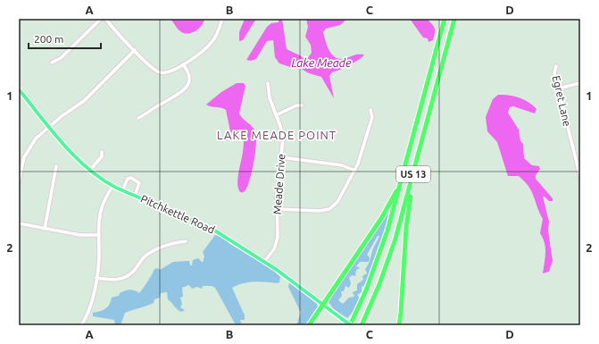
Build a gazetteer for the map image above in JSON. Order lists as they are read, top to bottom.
{
  "streets": {
    "highway": ["US 13"],
    "main road": ["Pitchkettle Road"],
    "street": ["Egret Lane", "Meade Drive"]
  },
  "crossings": [
    ["US 13", "Pitchkettle Road"],
    ["Meade Drive", "Pitchkettle Road"]
  ],
  "districts": ["LAKE MEADE POINT"],
  "water": ["Lake Meade"],
  "scale_bar": "200 m",
  "grid": {
    "columns": [
      "A",
      "B",
      "C",
      "D"
    ],
    "rows": ["1", "2"]
  }
}
